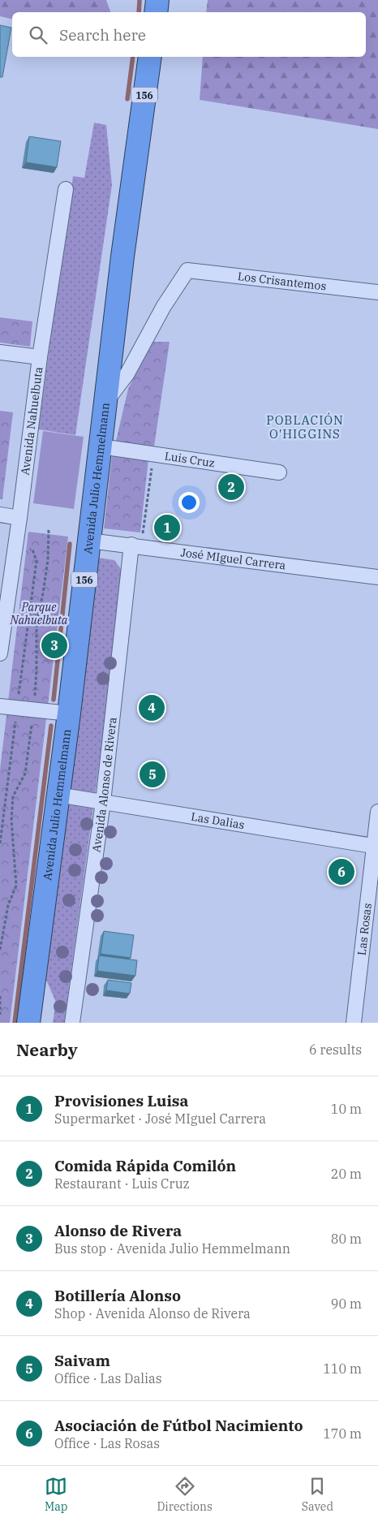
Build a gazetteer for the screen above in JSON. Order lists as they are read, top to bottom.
{
  "streets": {
    "highway": ["156", "Avenida Julio Hemmelmann"],
    "street": [
      "Los Crisantemos",
      "Avenida Nahuelbuta",
      "Luis Cruz",
      "José MIguel Carrera",
      "Avenida Alonso de Rivera",
      "Las Dalias",
      "Las Rosas"
    ]
  },
  "crossings": [
    ["Los Crisantemos", "Avenida Julio Hemmelmann"],
    ["Luis Cruz", "Avenida Julio Hemmelmann"],
    ["Avenida Julio Hemmelmann", "José MIguel Carrera"],
    ["Avenida Julio Hemmelmann", "Las Dalias"],
    ["José MIguel Carrera", "Avenida Alonso de Rivera"],
    ["Avenida Alonso de Rivera", "Las Dalias"],
    ["Las Dalias", "Las Rosas"]
  ],
  "districts": ["POBLACIÓN O'HIGGINS"],
  "parks": ["Parque Nahuelbuta"],
  "page": {
    "search": "Search here",
    "pins": [
      "2",
      "1",
      "3",
      "4",
      "5",
      "6"
    ],
    "heading": ["Nearby", "6 results"],
    "list": [
      {
        "mark": "1",
        "name": "Provisiones Luisa",
        "note": "Supermarket · José MIguel Carrera",
        "value": "10 m"
      },
      {
        "mark": "2",
        "name": "Comida Rápida Comilón",
        "note": "Restaurant · Luis Cruz",
        "value": "20 m"
      },
      {
        "mark": "3",
        "name": "Alonso de Rivera",
        "note": "Bus stop · Avenida Julio Hemmelmann",
        "value": "80 m"
      },
      {
        "mark": "4",
        "name": "Botillería Alonso",
        "note": "Shop · Avenida Alonso de Rivera",
        "value": "90 m"
      },
      {
        "mark": "5",
        "name": "Saivam",
        "note": "Office · Las Dalias",
        "value": "110 m"
      },
      {
        "mark": "6",
        "name": "Asociación de Fútbol Nacimiento",
        "note": "Office · Las Rosas",
        "value": "170 m"
      }
    ],
    "nav": ["Map", "Directions", "Saved"]
  }
}
